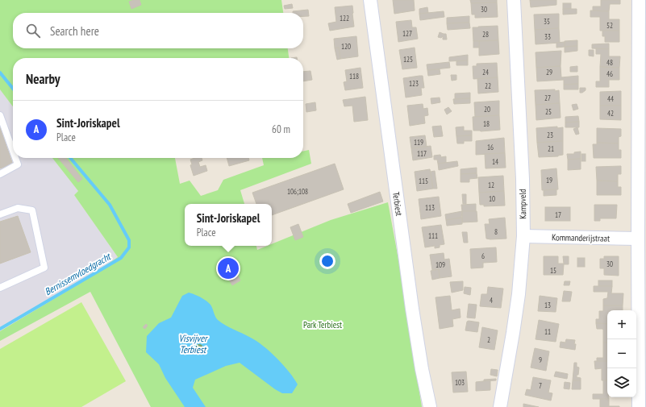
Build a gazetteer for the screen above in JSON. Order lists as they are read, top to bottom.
{
  "streets": {
    "street": ["Terbiest", "Kampveld", "Kommanderijstraat"]
  },
  "crossings": [
    ["Kampveld", "Kommanderijstraat"]
  ],
  "water": ["Bernissemvloedgracht", "Visvijver Terbiest"],
  "parks": ["Park Terbiest"],
  "house_numbers": [
    "30",
    "122",
    "35",
    "52",
    "127",
    "28",
    "33",
    "120",
    "125",
    "48",
    "24",
    "29",
    "46",
    "118",
    "123",
    "22",
    "27",
    "44",
    "20",
    "25",
    "42",
    "18",
    "23",
    "119",
    "16",
    "21",
    "117",
    "14",
    "19",
    "115",
    "12",
    "106;108",
    "10",
    "113",
    "17",
    "8",
    "111",
    "6",
    "30",
    "109",
    "15",
    "4",
    "13",
    "11",
    "2",
    "9",
    "103",
    "7"
  ],
  "page": {
    "search": "Search here",
    "heading": "Nearby",
    "list": [
      {
        "mark": "A",
        "name": "Sint-Joriskapel",
        "note": "Place",
        "value": "60 m"
      }
    ],
    "popup": ["Sint-Joriskapel", "Place"],
    "pins": "A",
    "map_buttons": ["+", "−"]
  }
}
